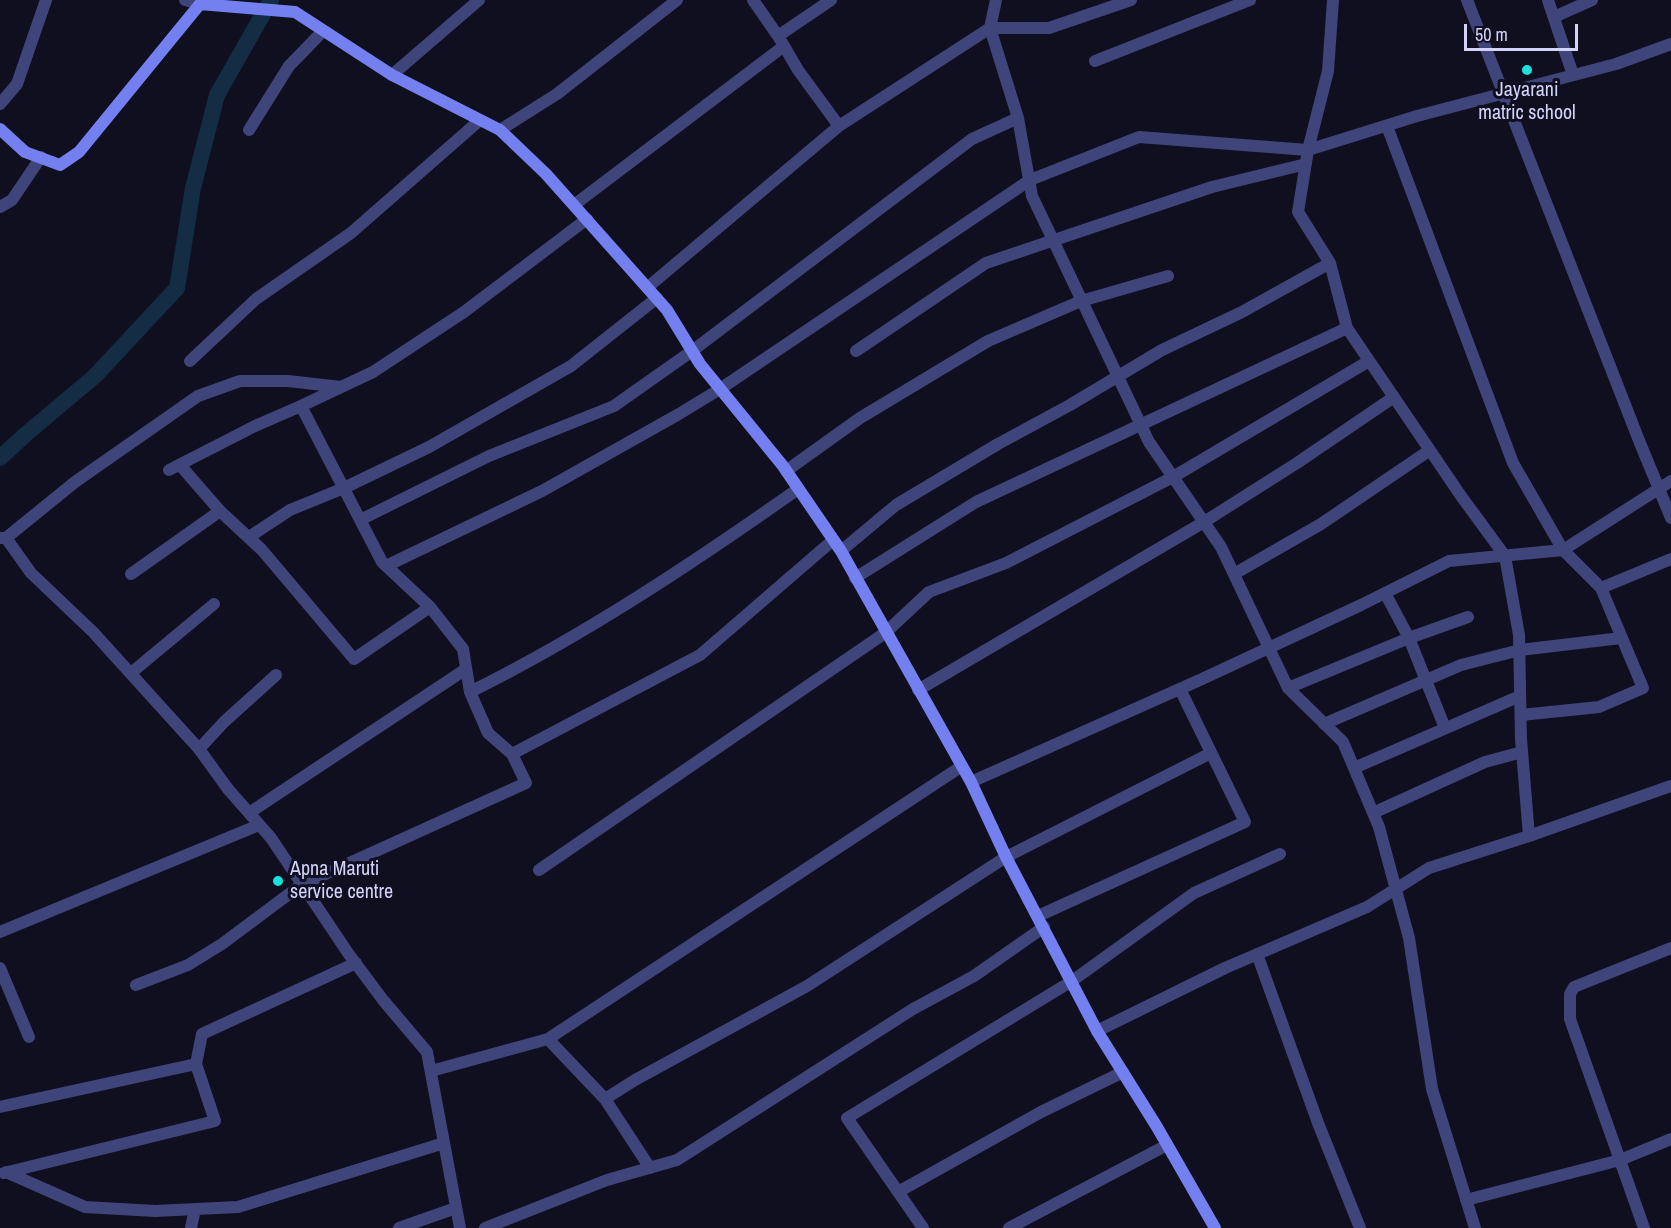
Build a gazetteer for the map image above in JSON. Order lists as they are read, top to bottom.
{
  "places": ["Jayarani matric school", "Apna Maruti service centre"],
  "scale_bar": "50 m"
}
